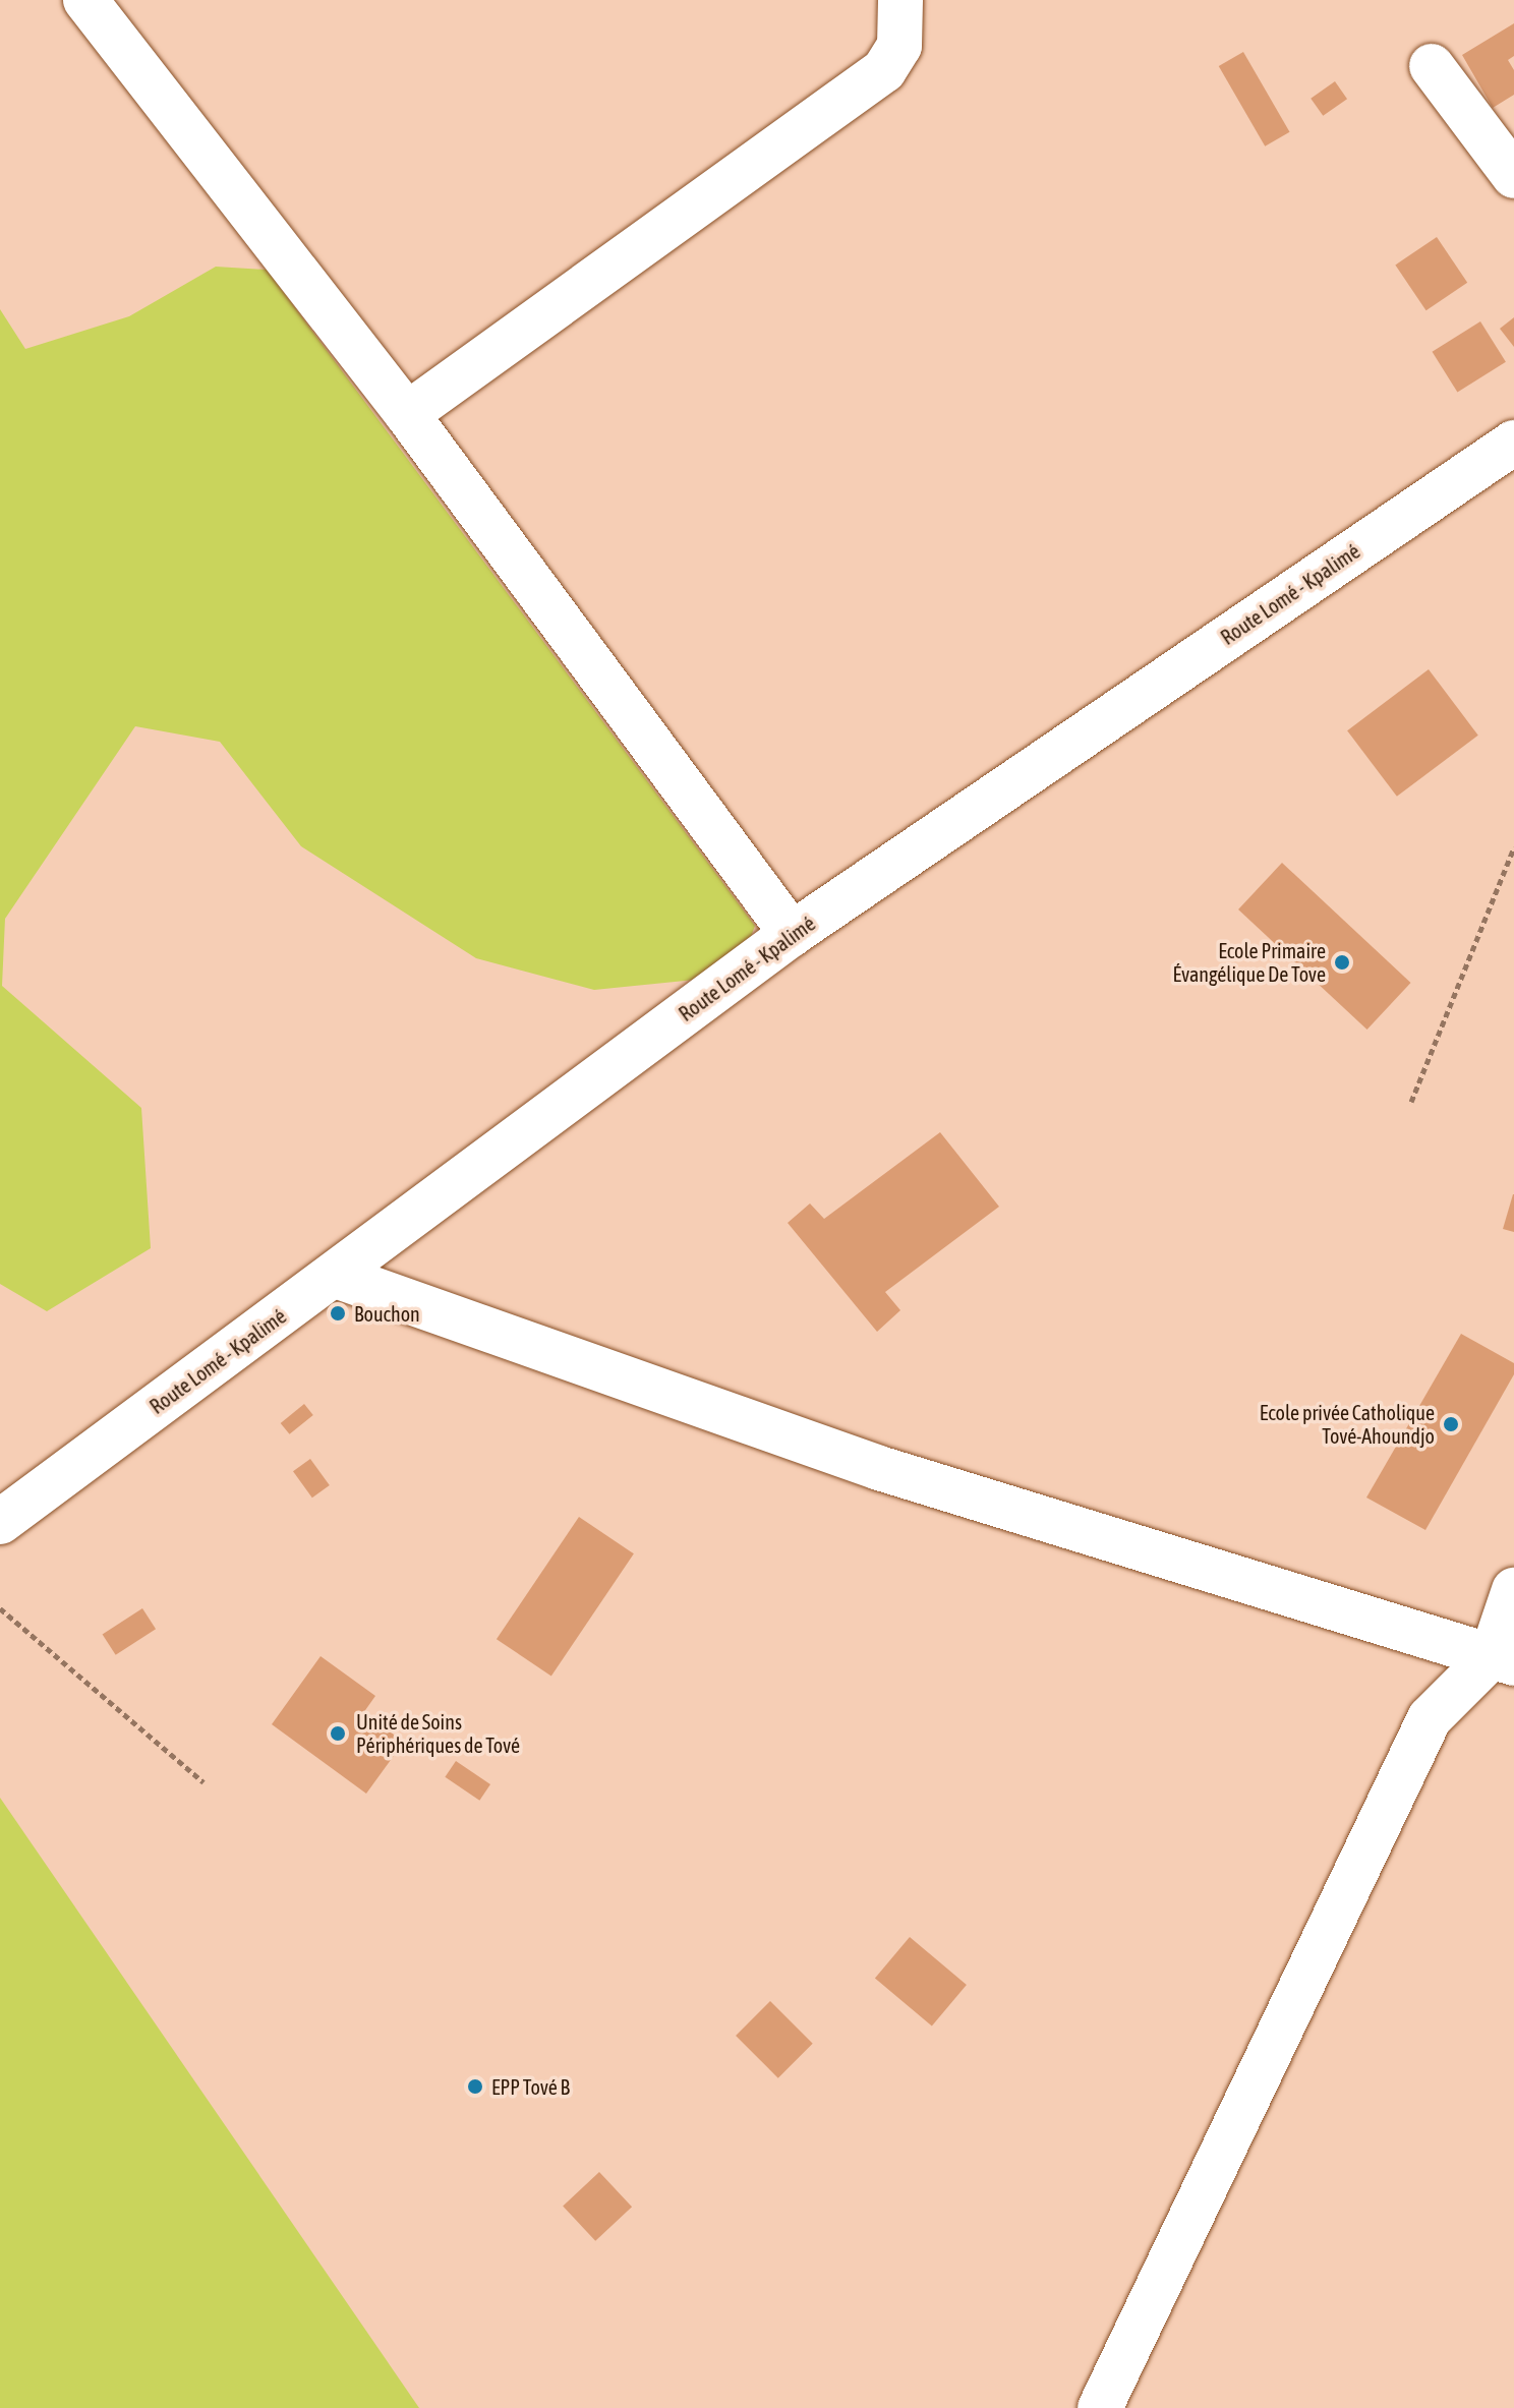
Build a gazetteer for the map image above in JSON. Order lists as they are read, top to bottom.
{
  "streets": {
    "street": ["Route Lomé - Kpalimé"]
  },
  "places": [
    "Ecole Primaire Évangélique De Tove",
    "Bouchon",
    "Ecole privée Catholique Tové-Ahoundjo",
    "Unité de Soins Périphériques de Tové",
    "EPP Tové B"
  ]
}
